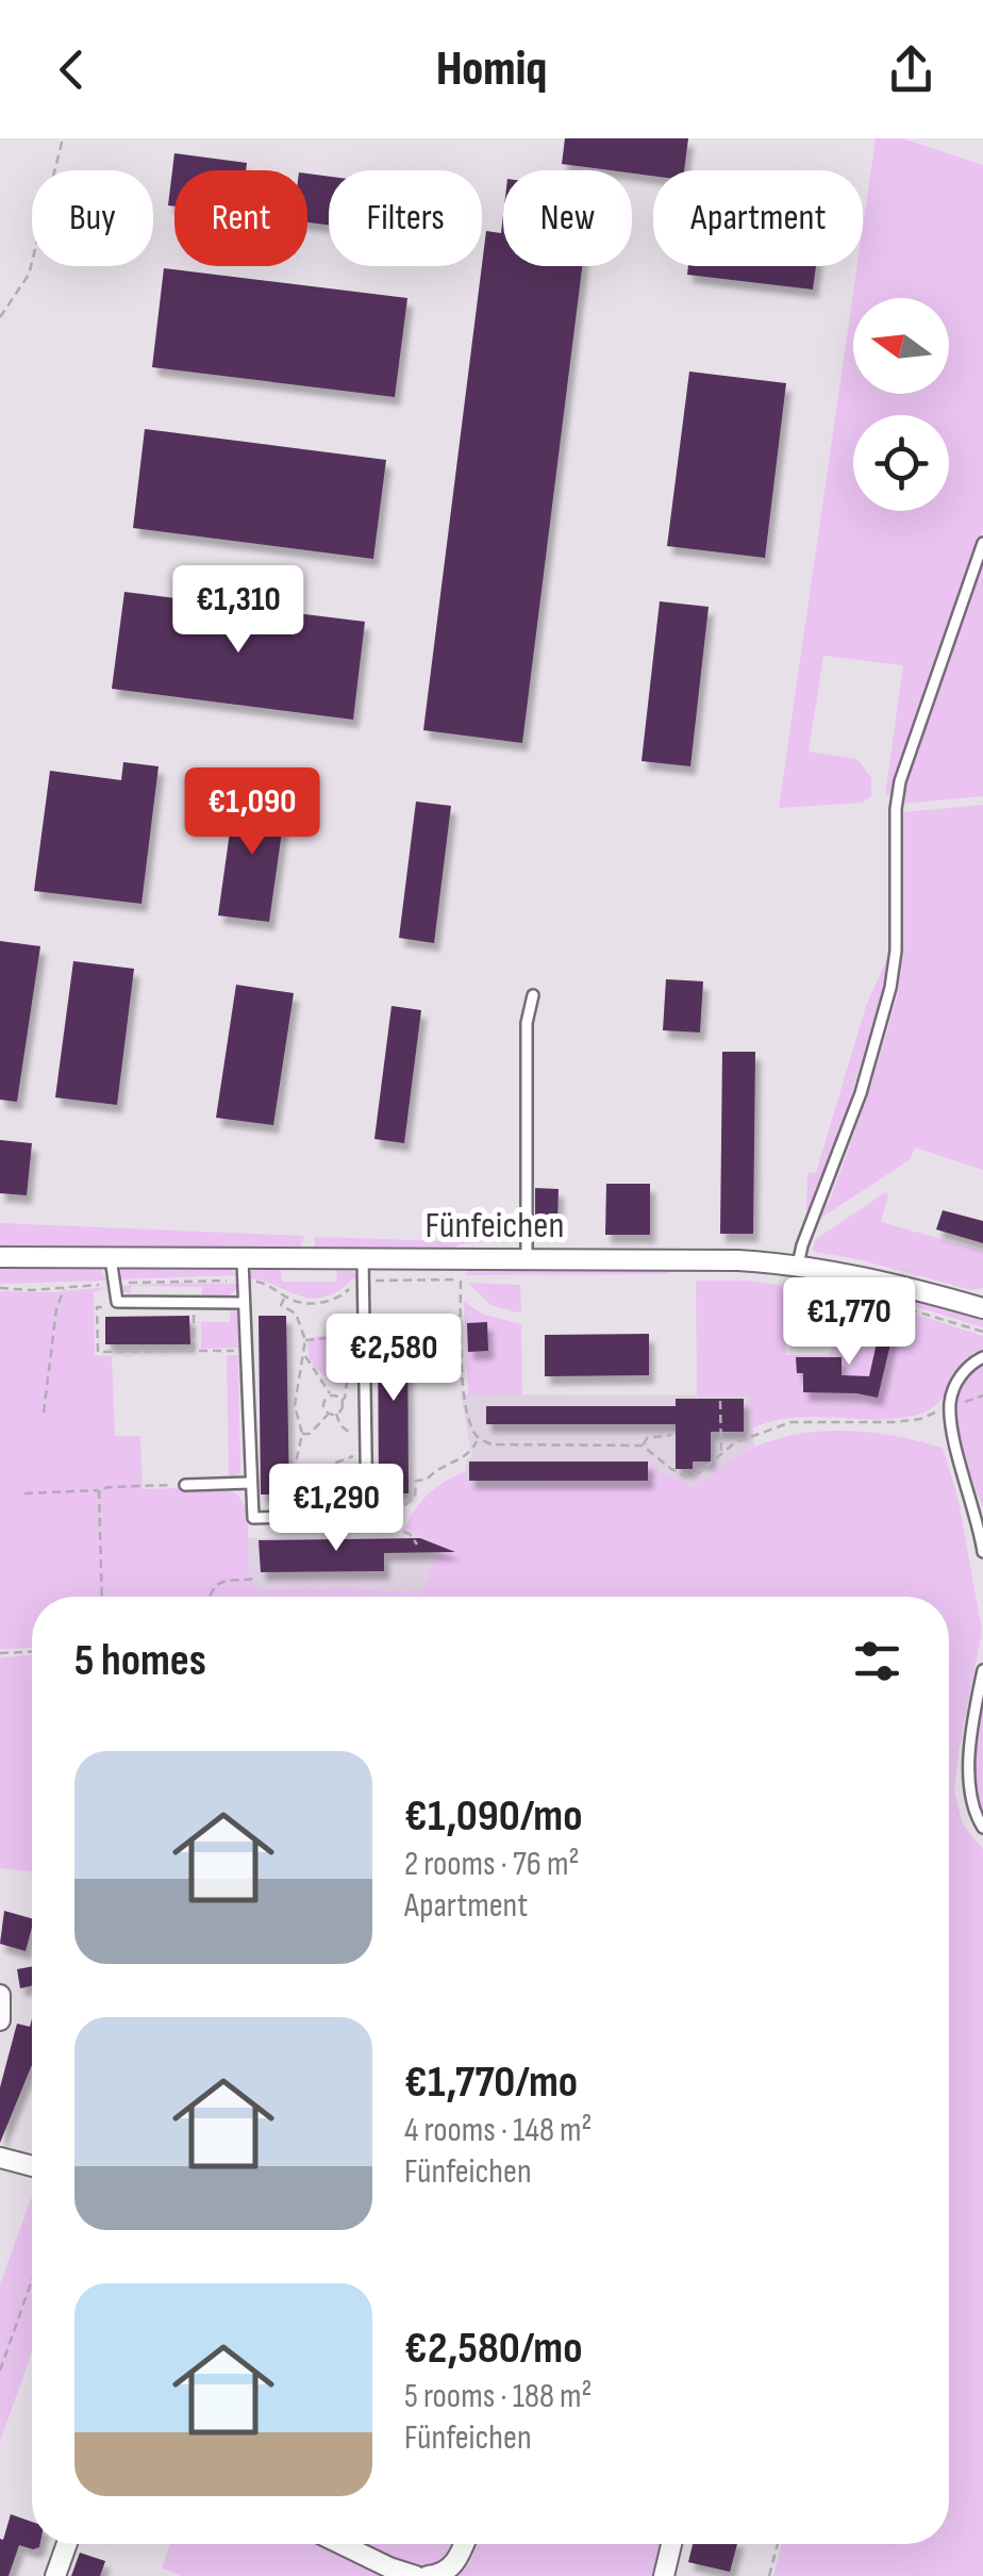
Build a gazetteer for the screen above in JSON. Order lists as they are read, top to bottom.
{
  "streets": {
    "street": ["Fünfeichen"]
  },
  "north": "left",
  "page": {
    "header": "Homiq",
    "chip": [
      "Buy",
      "Rent",
      "Filters",
      "New",
      "Apartment"
    ],
    "price": [
      "€1,310",
      "€1,090",
      "€1,770",
      "€2,580",
      "€1,290"
    ],
    "heading": "5 homes",
    "list": [
      {
        "name": "€1,090/mo",
        "note": "2 rooms · 76 m² · Apartment"
      },
      {
        "name": "€1,770/mo",
        "note": "4 rooms · 148 m² · Fünfeichen"
      },
      {
        "name": "€2,580/mo",
        "note": "5 rooms · 188 m² · Fünfeichen"
      }
    ]
  }
}
